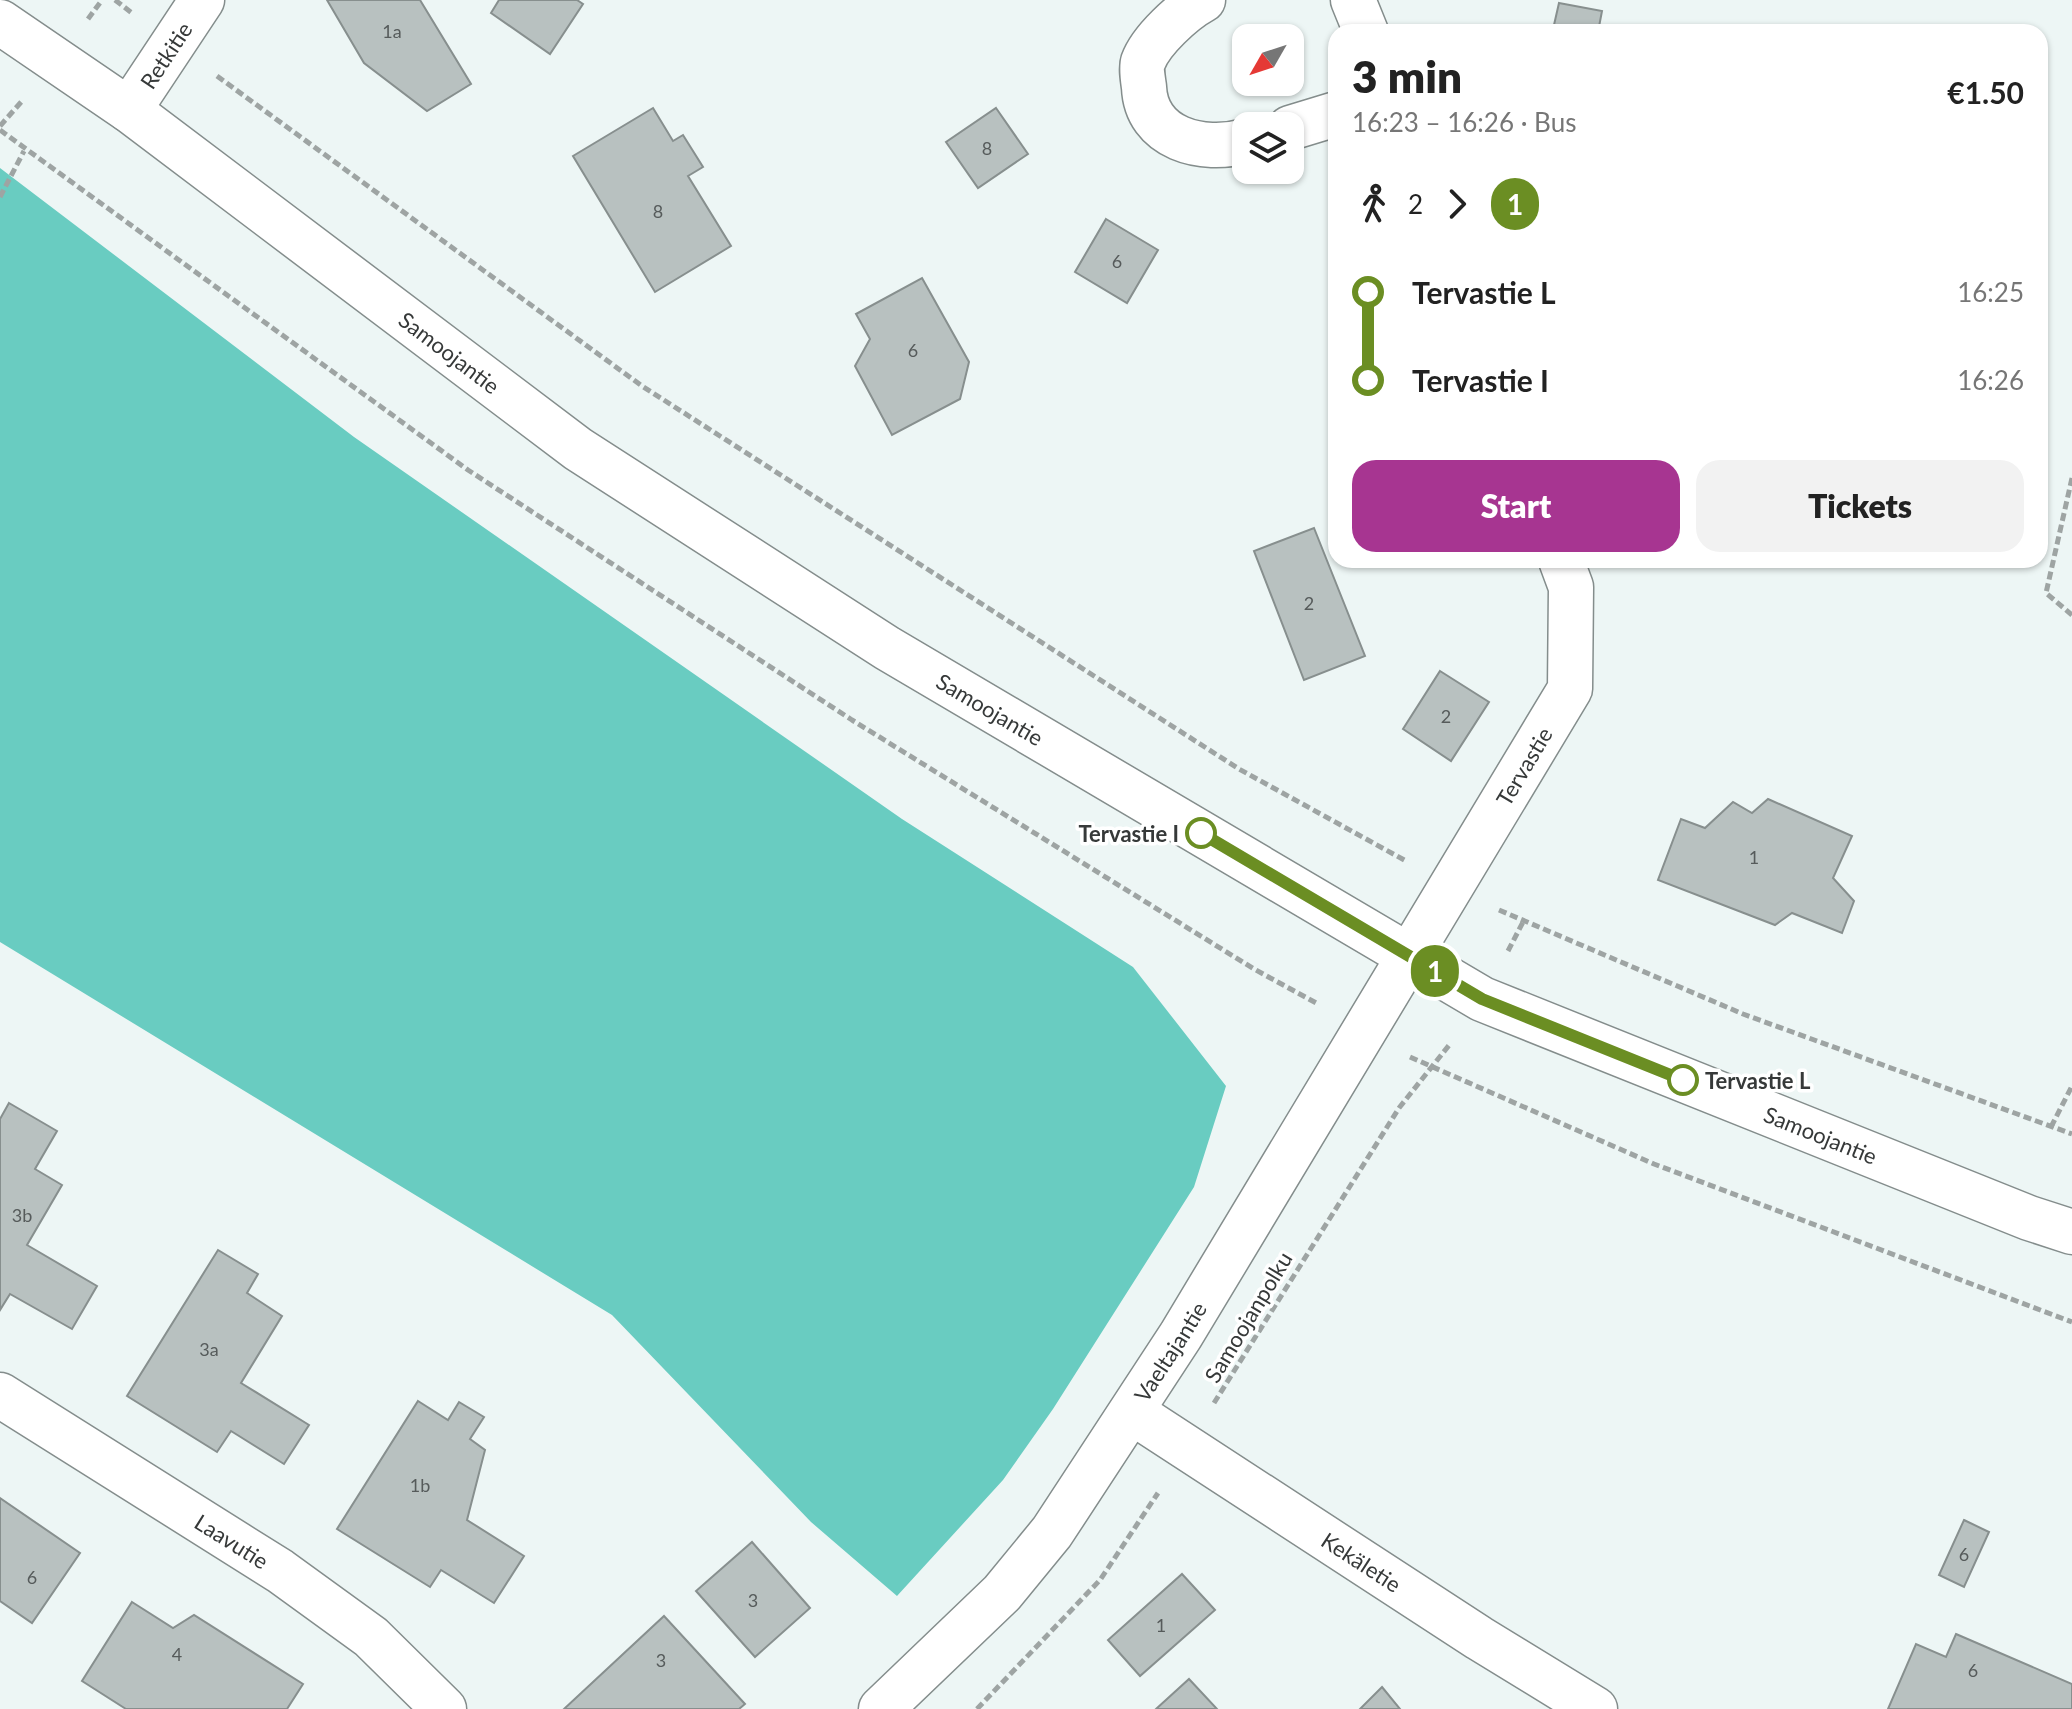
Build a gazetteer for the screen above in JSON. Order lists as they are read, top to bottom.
{
  "streets": {
    "street": [
      "Retkitie",
      "Samoojantie",
      "Tervastie",
      "Vaeltajantie",
      "Laavutie",
      "Kekäletie"
    ],
    "path": ["Samoojanpolku"]
  },
  "crossings": [
    ["Retkitie", "Samoojantie"],
    ["Samoojantie", "Tervastie"],
    ["Samoojantie", "Samoojanpolku"],
    ["Samoojantie", "Vaeltajantie"],
    ["Tervastie", "Vaeltajantie"],
    ["Samoojanpolku", "Kekäletie"],
    ["Vaeltajantie", "Kekäletie"]
  ],
  "places": ["Tervastie I", "Tervastie L"],
  "lines": ["bus line 1"],
  "house_numbers": [
    "1a",
    "8",
    "8",
    "6",
    "6",
    "2",
    "2",
    "1",
    "3b",
    "3a",
    "1b",
    "6",
    "6",
    "3",
    "1",
    "4",
    "3",
    "6"
  ],
  "north": "bottom left",
  "page": {
    "on_map": "1",
    "heading": ["3 min", "16:23 – 16:26 · Bus", "€1.50"],
    "legs": ["2", "1"],
    "list": [
      {
        "name": "Tervastie L",
        "value": "16:25"
      },
      {
        "name": "Tervastie I",
        "value": "16:26"
      }
    ],
    "buttons": ["Start", "Tickets"]
  }
}
